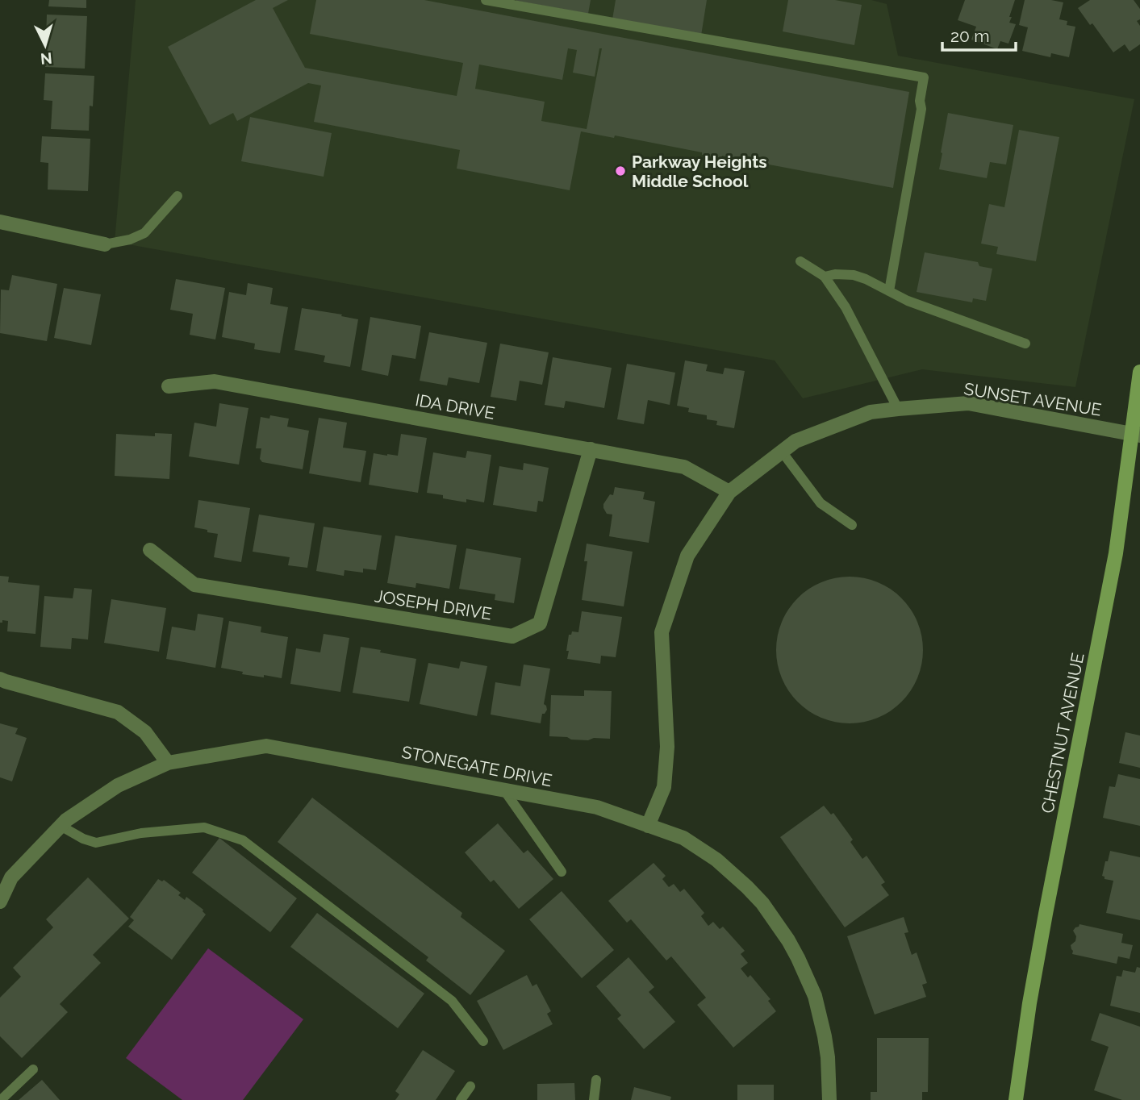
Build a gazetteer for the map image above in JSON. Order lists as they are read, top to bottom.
{
  "streets": {
    "main road": ["CHESTNUT AVENUE"],
    "street": [
      "SUNSET AVENUE",
      "IDA DRIVE",
      "JOSEPH DRIVE",
      "STONEGATE DRIVE"
    ]
  },
  "crossings": [
    ["SUNSET AVENUE", "IDA DRIVE"],
    ["SUNSET AVENUE", "CHESTNUT AVENUE"],
    ["SUNSET AVENUE", "STONEGATE DRIVE"],
    ["IDA DRIVE", "JOSEPH DRIVE"]
  ],
  "places": ["Parkway Heights Middle School"],
  "scale_bar": "20 m",
  "north": "bottom"
}
